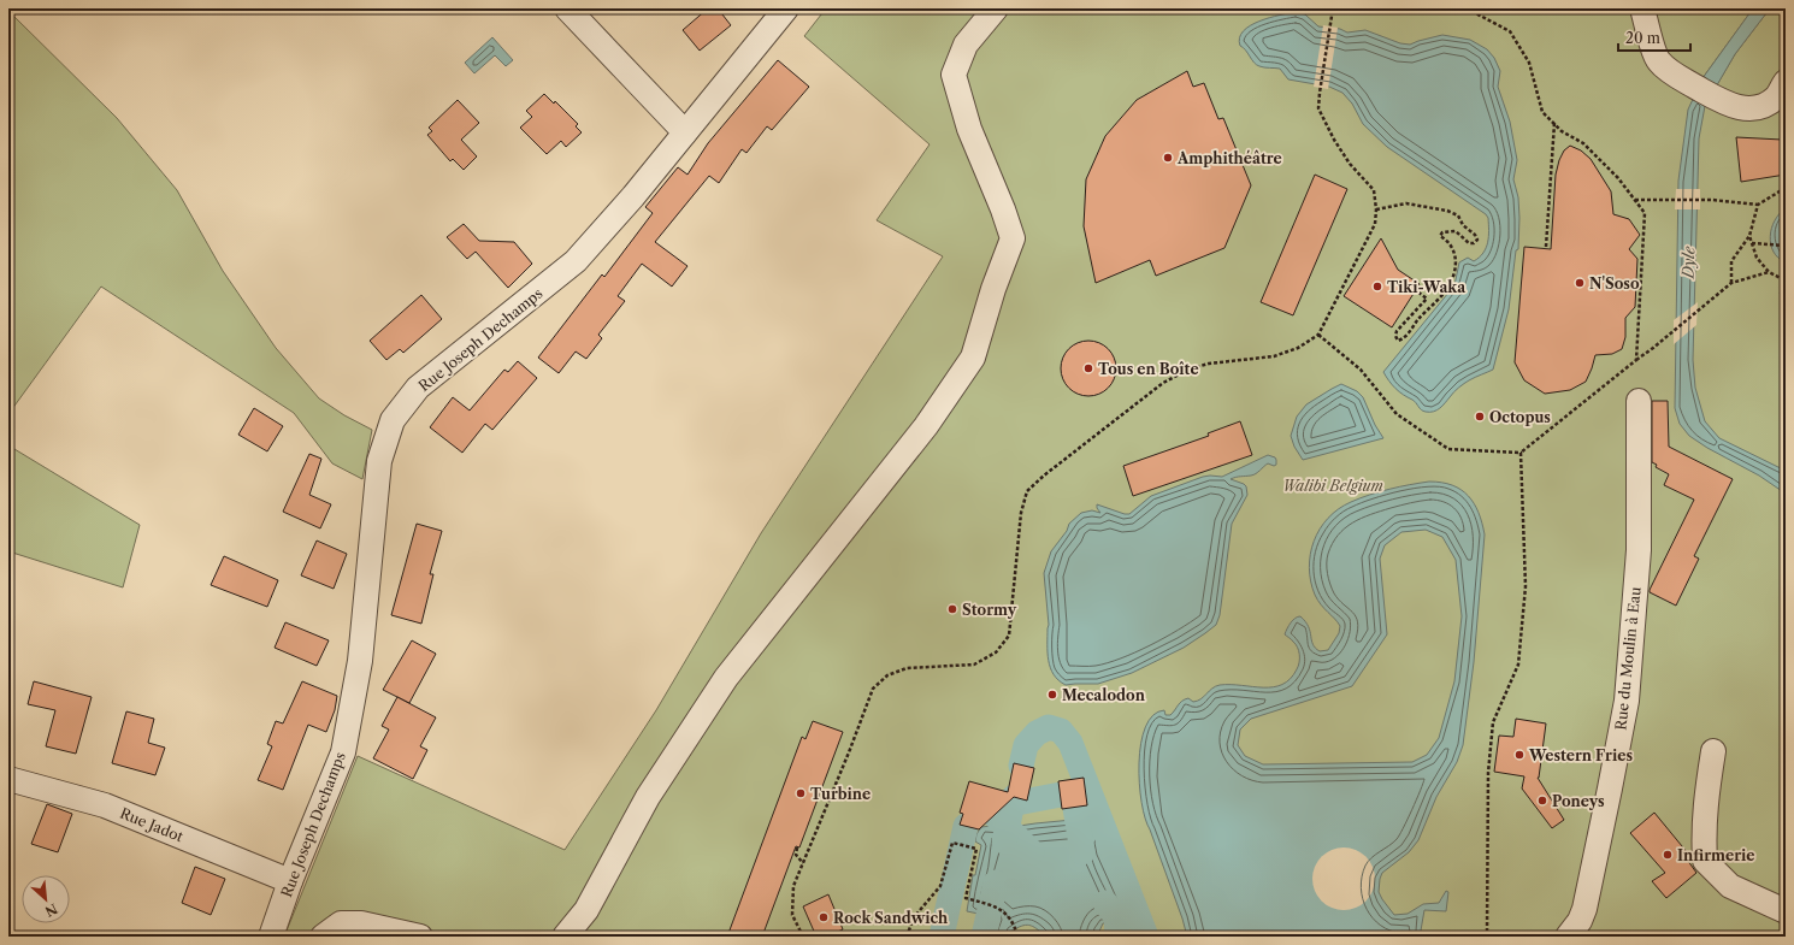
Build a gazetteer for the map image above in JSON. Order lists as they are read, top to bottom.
{
  "streets": {
    "street": ["Rue Joseph Dechamps", "Rue du Moulin à Eau", "Rue Jadot"]
  },
  "crossings": [
    ["Rue Joseph Dechamps", "Rue Jadot"]
  ],
  "water": ["Dyle"],
  "parks": ["Walibi Belgium"],
  "places": [
    "Amphithéâtre",
    "N'Soso",
    "Tiki-Waka",
    "Tous en Boîte",
    "Octopus",
    "Stormy",
    "Mecalodon",
    "Western Fries",
    "Turbine",
    "Poneys",
    "Infirmerie",
    "Rock Sandwich"
  ],
  "scale_bar": "20 m",
  "north": "bottom right"
}
